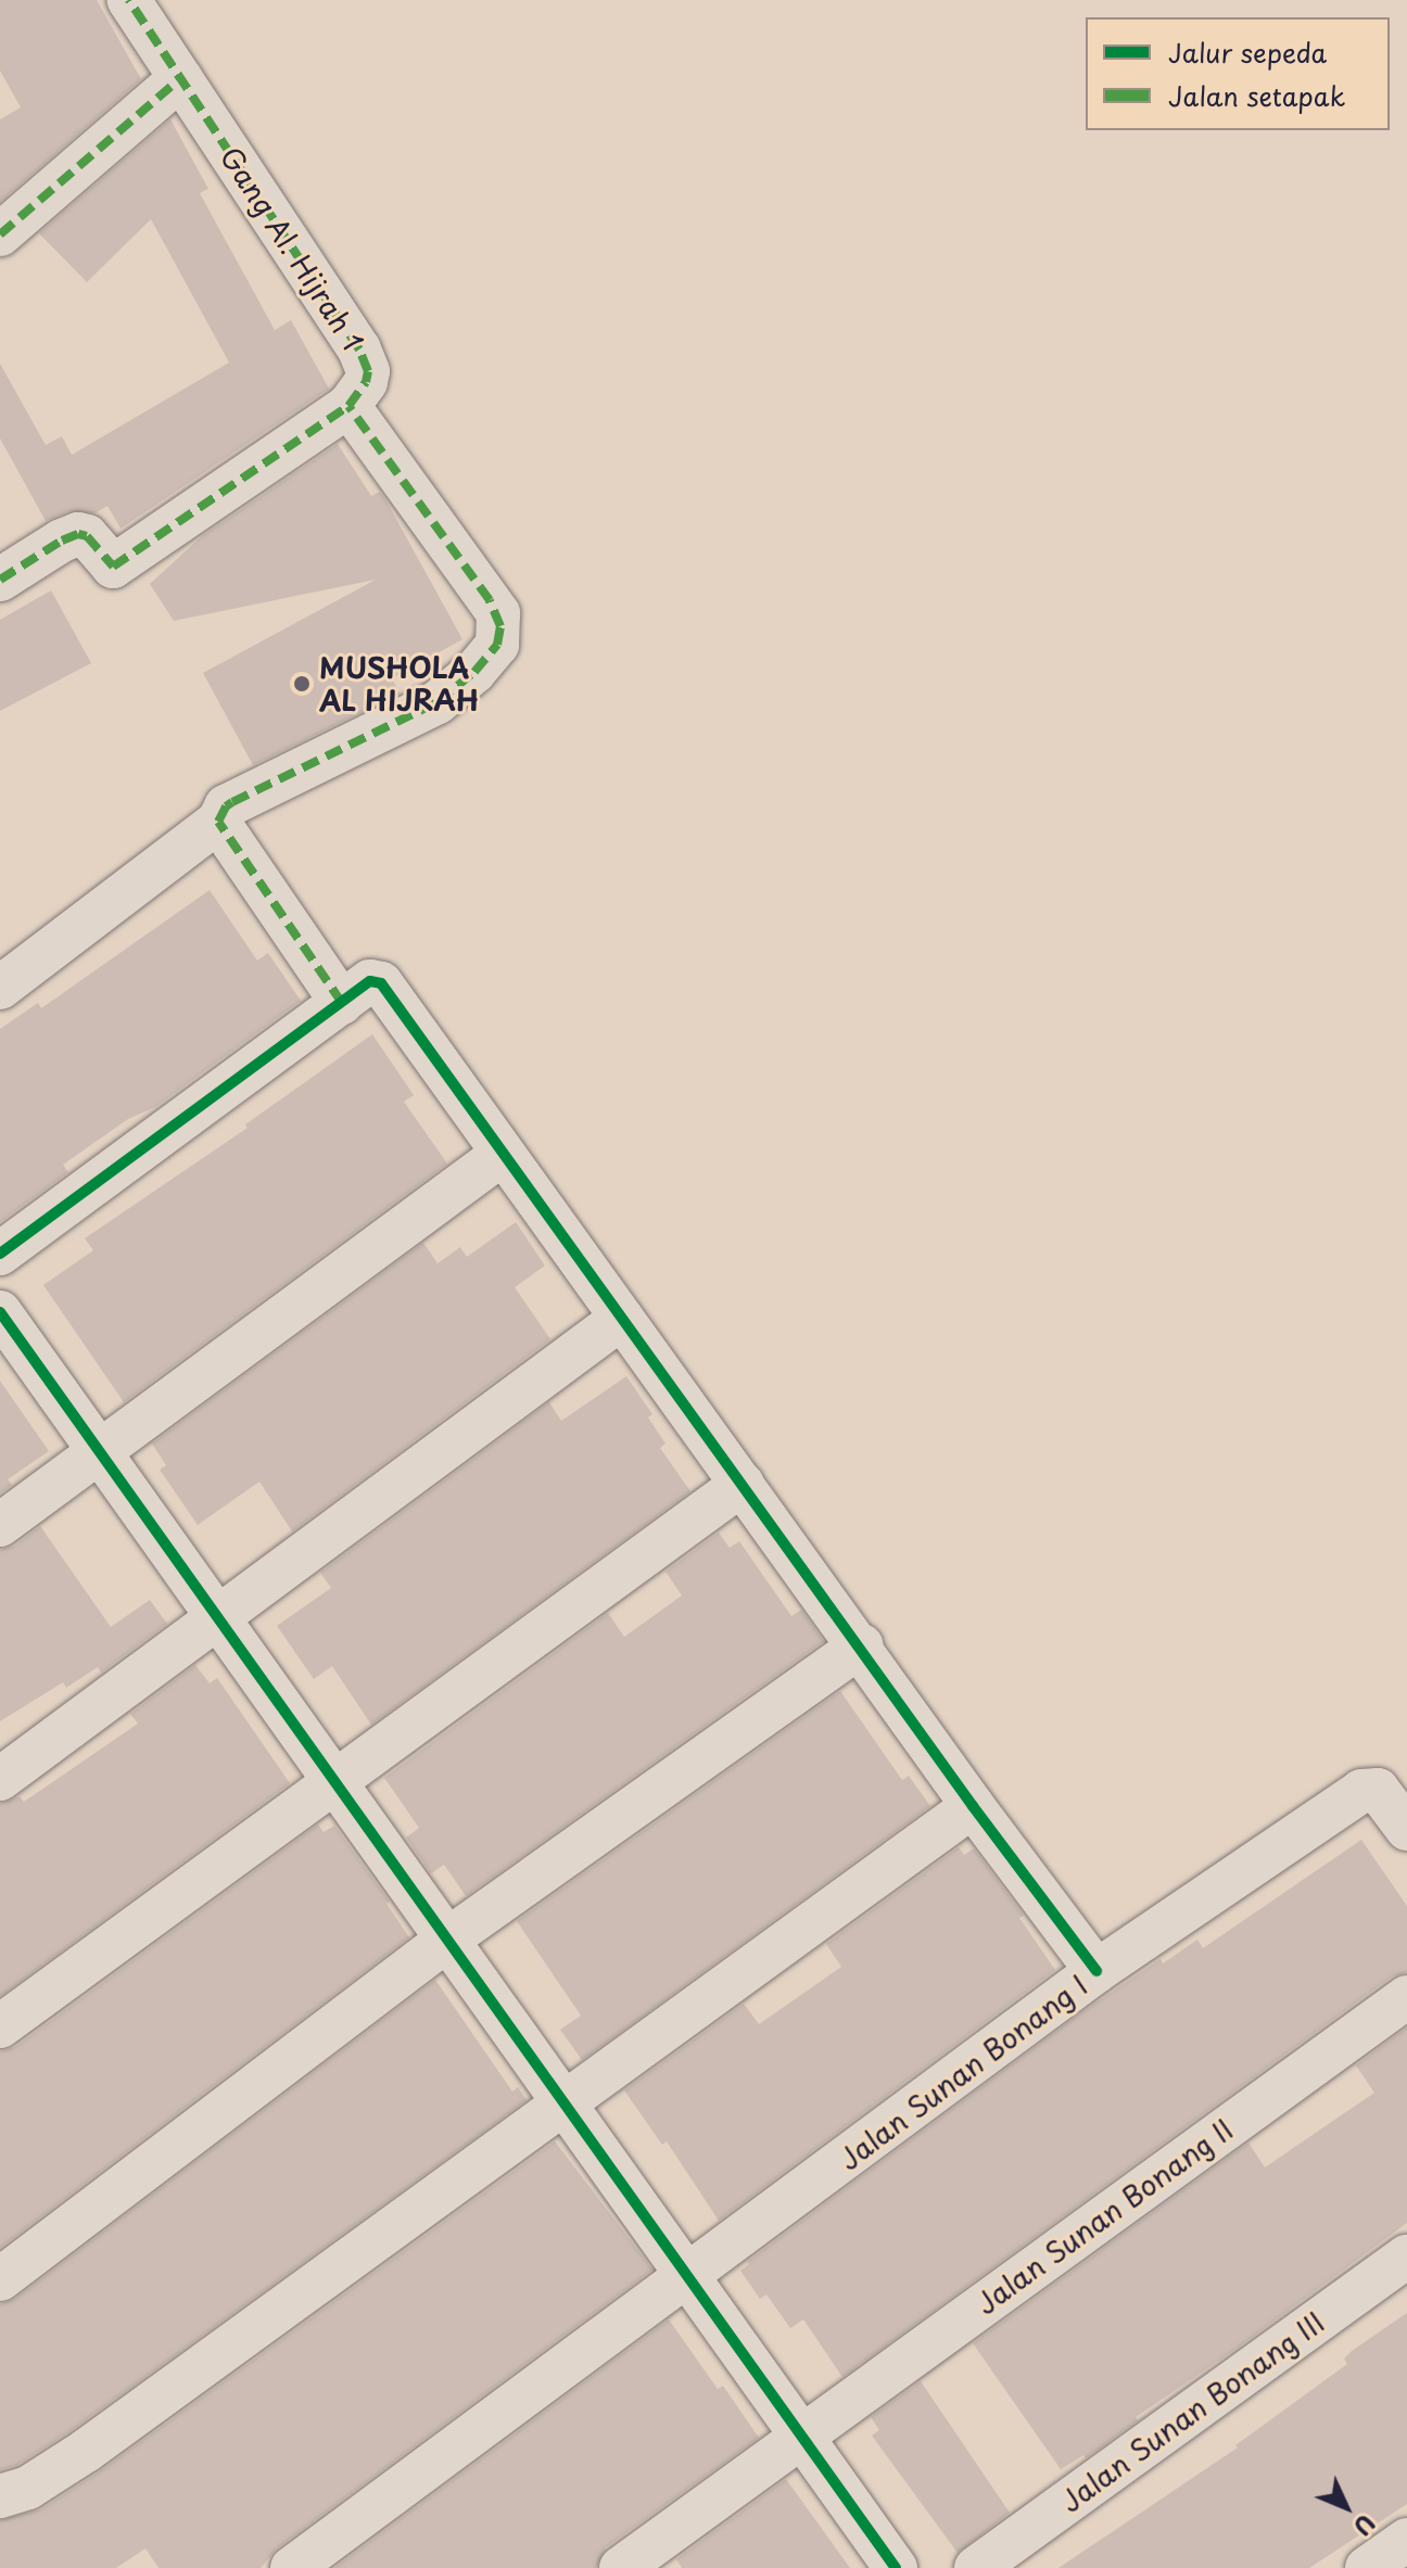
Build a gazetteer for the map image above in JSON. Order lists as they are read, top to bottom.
{
  "streets": {
    "street": [
      "Gang Al. Hijrah 1",
      "Jalan Sunan Bonang I",
      "Jalan Sunan Bonang II",
      "Jalan Sunan Bonang III"
    ]
  },
  "places": ["MUSHOLA AL HIJRAH"],
  "legend": ["Jalur sepeda", "Jalan setapak"],
  "north": "bottom right"
}
